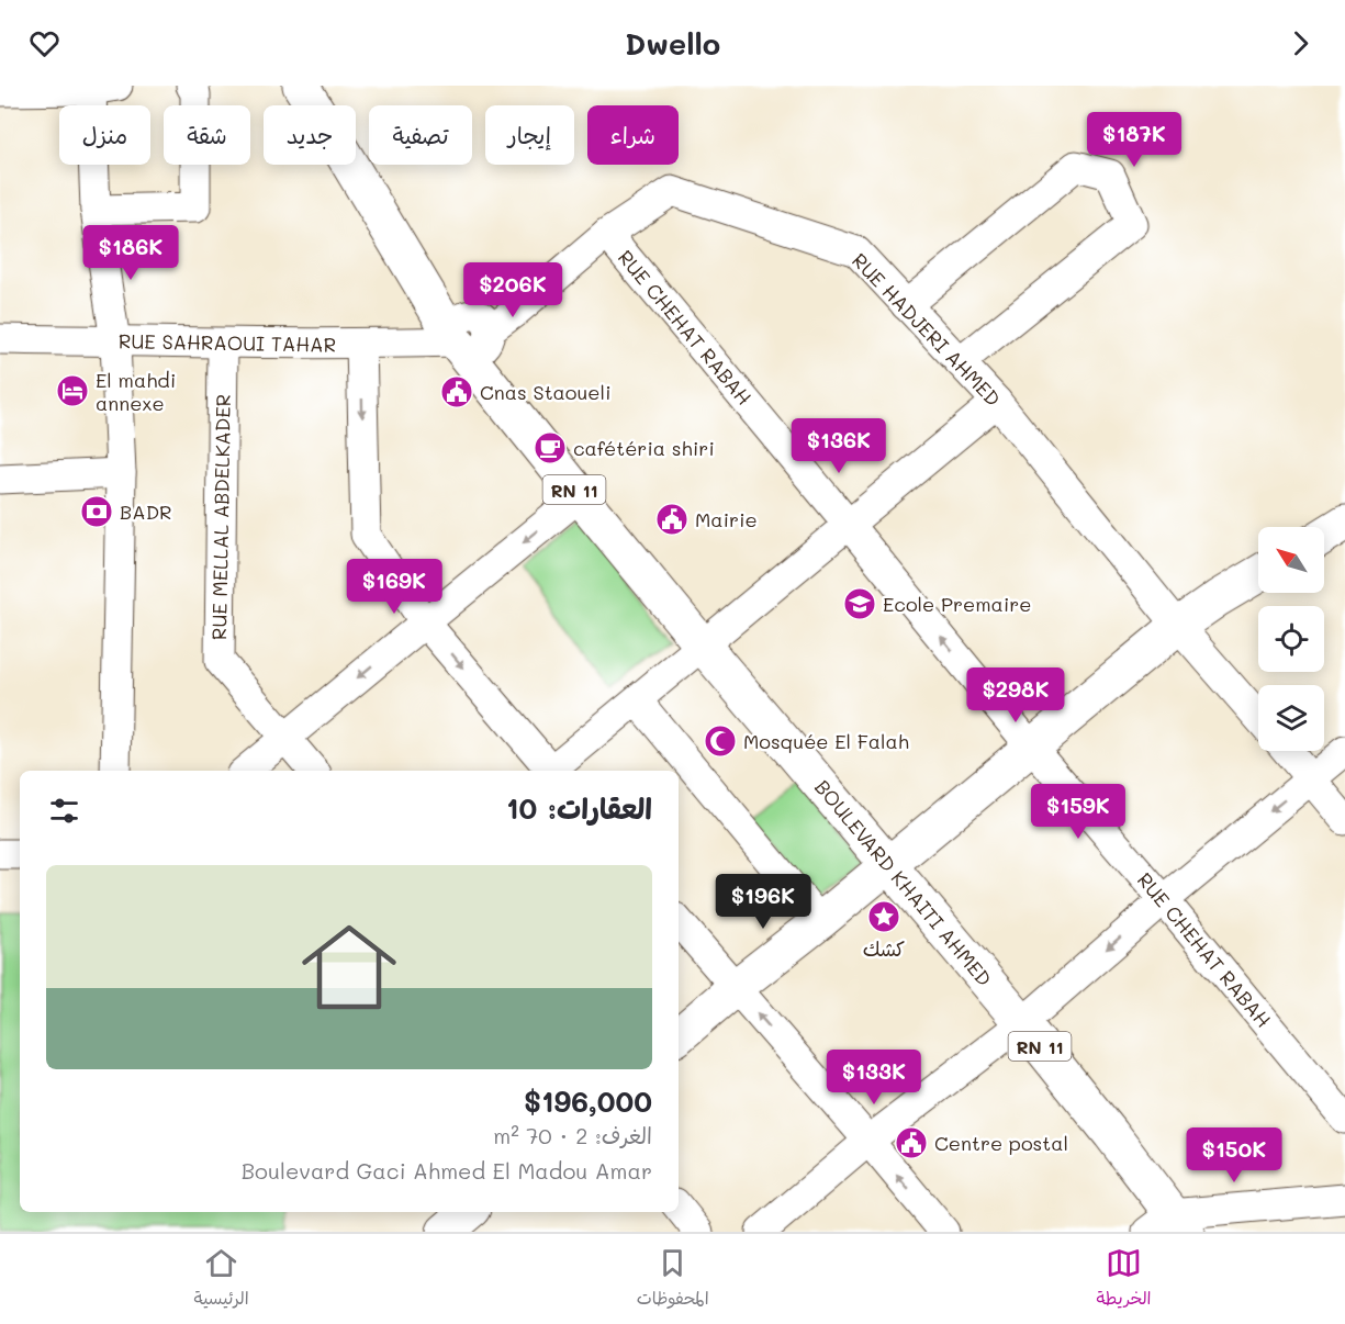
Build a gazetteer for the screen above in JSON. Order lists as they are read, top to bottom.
{
  "streets": {
    "main road": ["RN 11", "BOULEVARD KHAITI AHMED"],
    "street": [
      "RUE CHEHAT RABAH",
      "RUE HADJERI AHMED",
      "RUE SAHRAOUI TAHAR",
      "RUE MELLAL ABDELKADER"
    ]
  },
  "crossings": [
    ["RUE CHEHAT RABAH", "RUE HADJERI AHMED"],
    ["RUE HADJERI AHMED", "RUE SAHRAOUI TAHAR"],
    ["RUE HADJERI AHMED", "BOULEVARD KHAITI AHMED"],
    ["RUE SAHRAOUI TAHAR", "RUE MELLAL ABDELKADER"],
    ["RUE SAHRAOUI TAHAR", "BOULEVARD KHAITI AHMED"]
  ],
  "places": {
    "hotel": ["El mahdi annexe"],
    "public building": ["Cnas Staoueli", "Mairie", "Centre postal"],
    "cafe": ["cafétéria shiri"],
    "bank": ["BADR"],
    "school or university": ["Ecole Premaire"],
    "mosque": ["Mosquée El Falah"],
    "place": ["كشك"]
  },
  "north": "top left",
  "page": {
    "header": "Dwello",
    "chip": [
      "شراء",
      "إيجار",
      "تصفية",
      "جديد",
      "شقة",
      "منزل"
    ],
    "price": [
      "$187K",
      "$186K",
      "$206K",
      "$136K",
      "$169K",
      "$298K",
      "$159K",
      "$196K",
      "$133K",
      "$150K"
    ],
    "heading": "العقارات: 10",
    "list": [
      {
        "name": "$196,000",
        "note": "الغرف: 2 · 70 m² · Boulevard Gaci Ahmed El Madou Amar"
      }
    ],
    "tabs": ["الخريطة", "المحفوظات", "الرئيسية"]
  }
}
